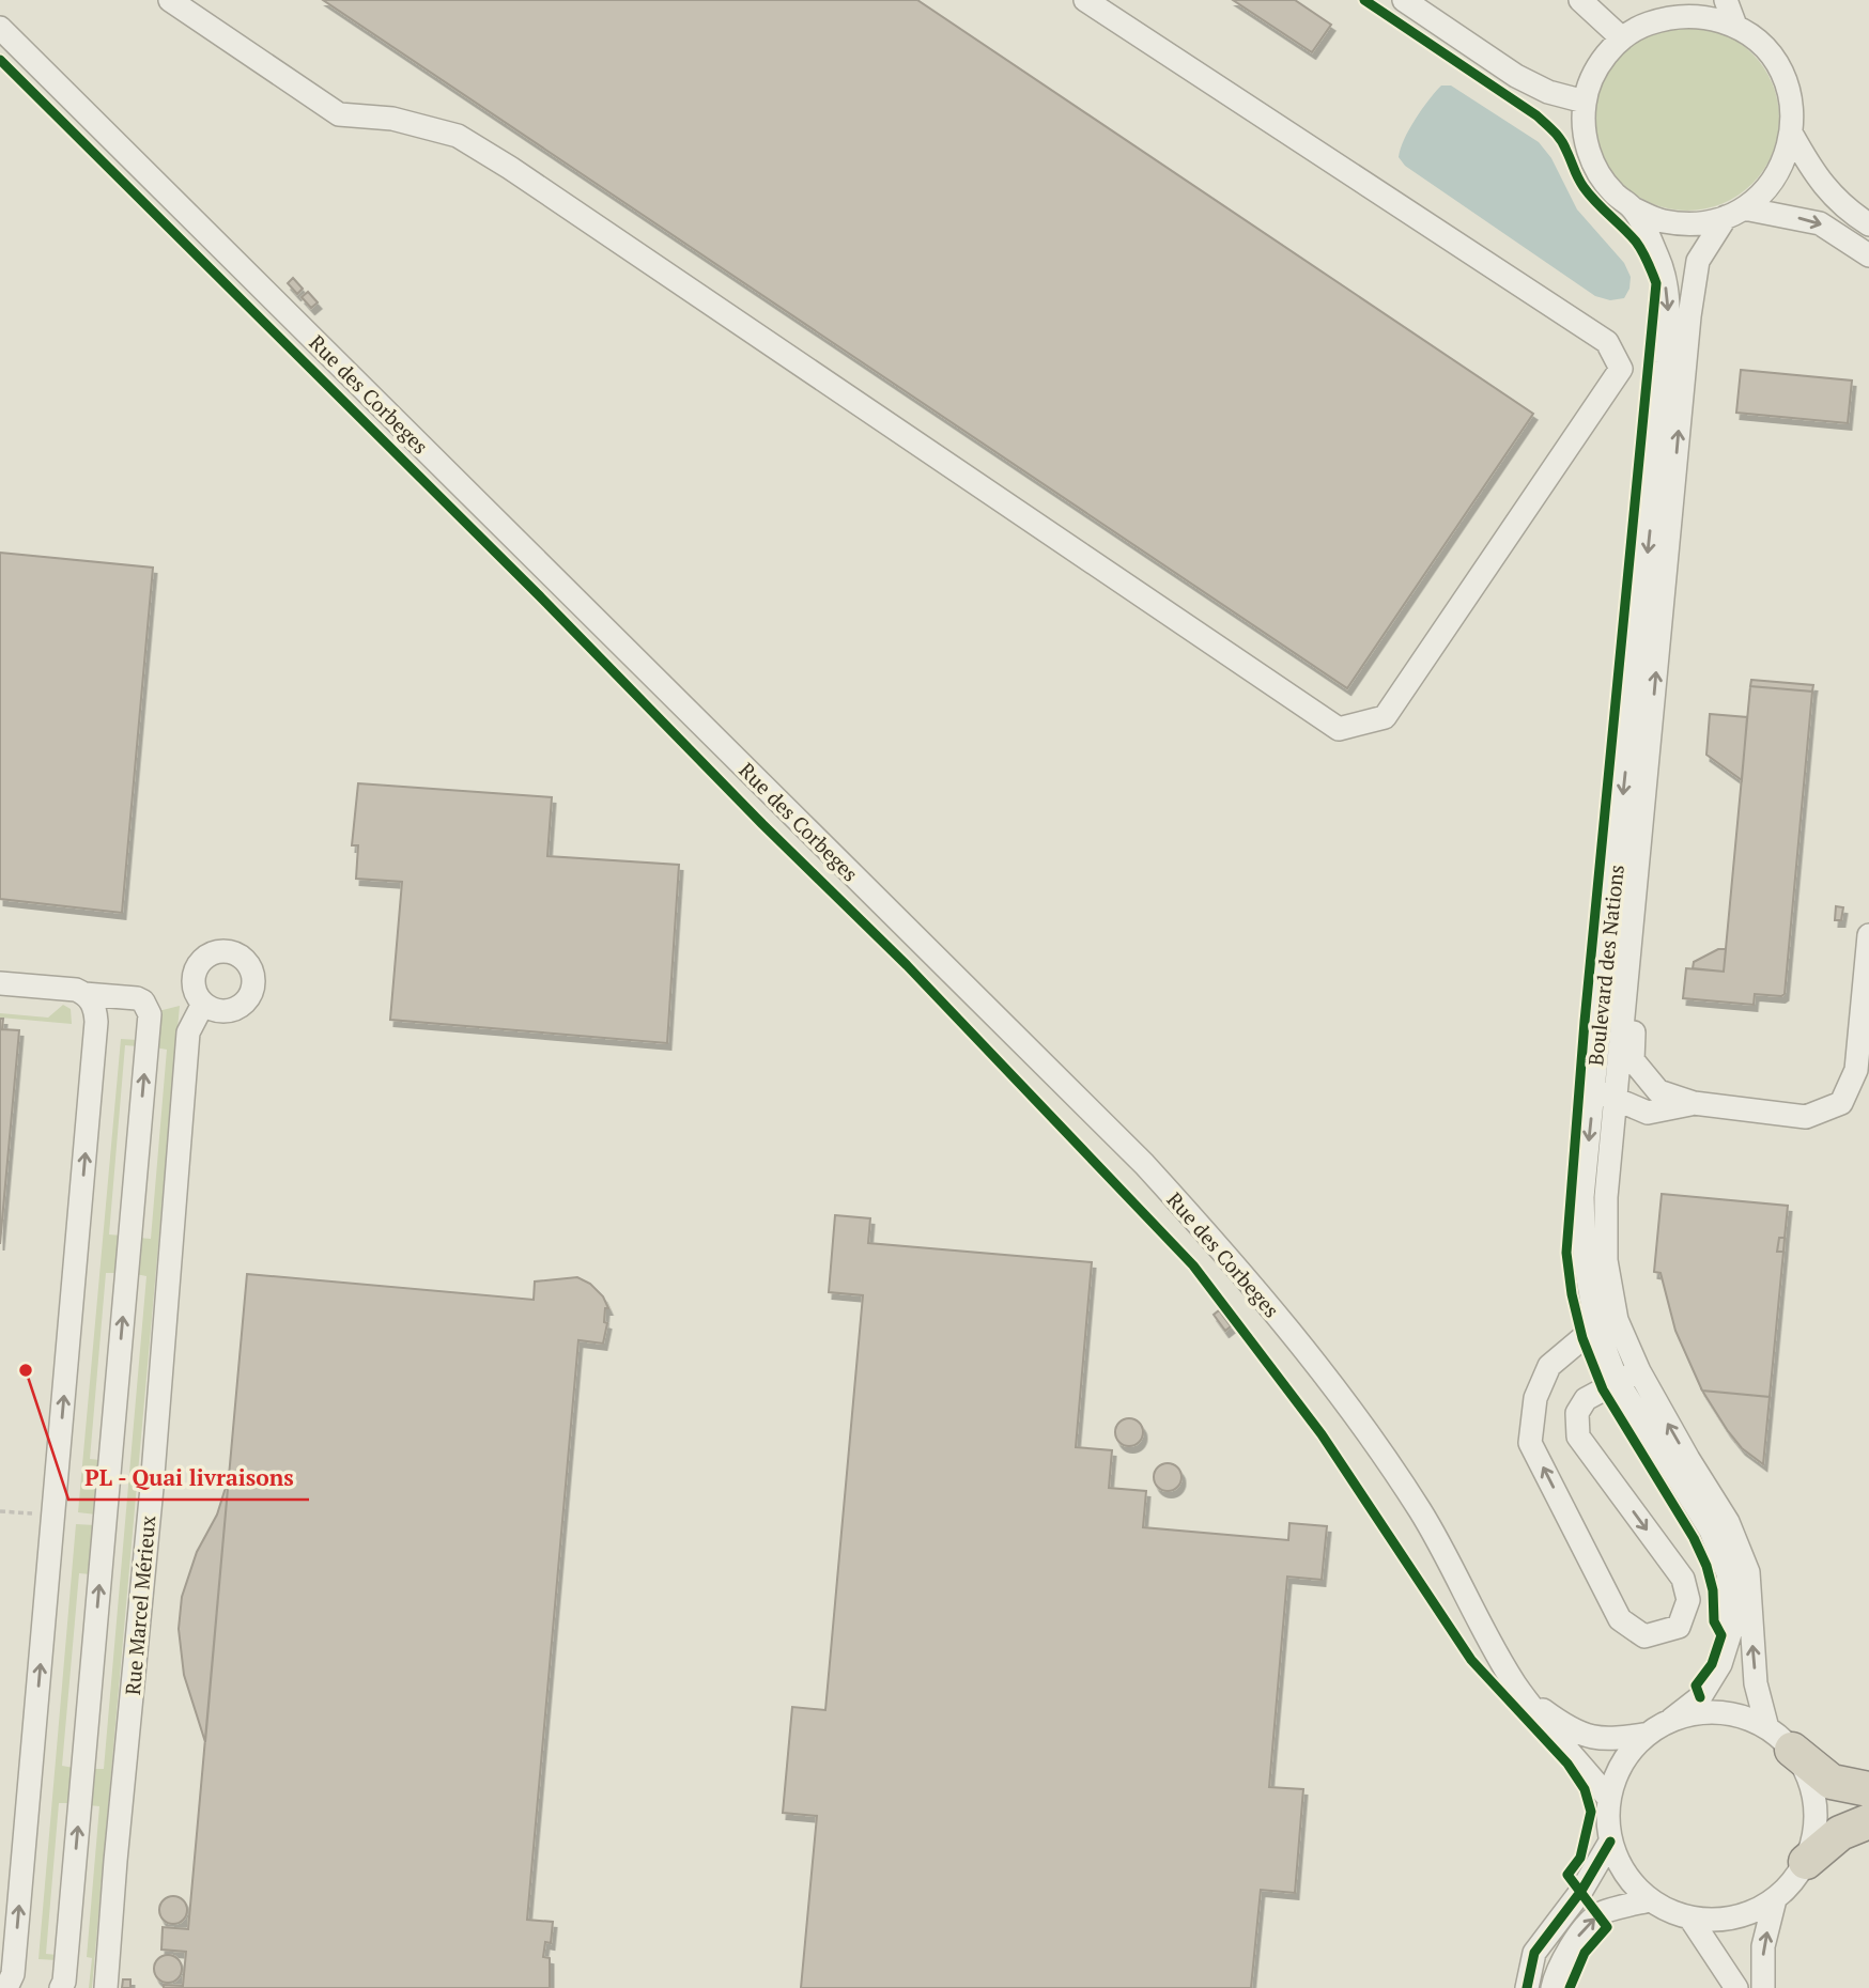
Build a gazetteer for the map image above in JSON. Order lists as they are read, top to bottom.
{
  "streets": {
    "street": ["Rue des Corbeges", "Boulevard des Nations", "Rue Marcel Mérieux"]
  },
  "crossings": [
    ["Rue des Corbeges", "Boulevard des Nations"]
  ],
  "places": ["PL - Quai livraisons"]
}
